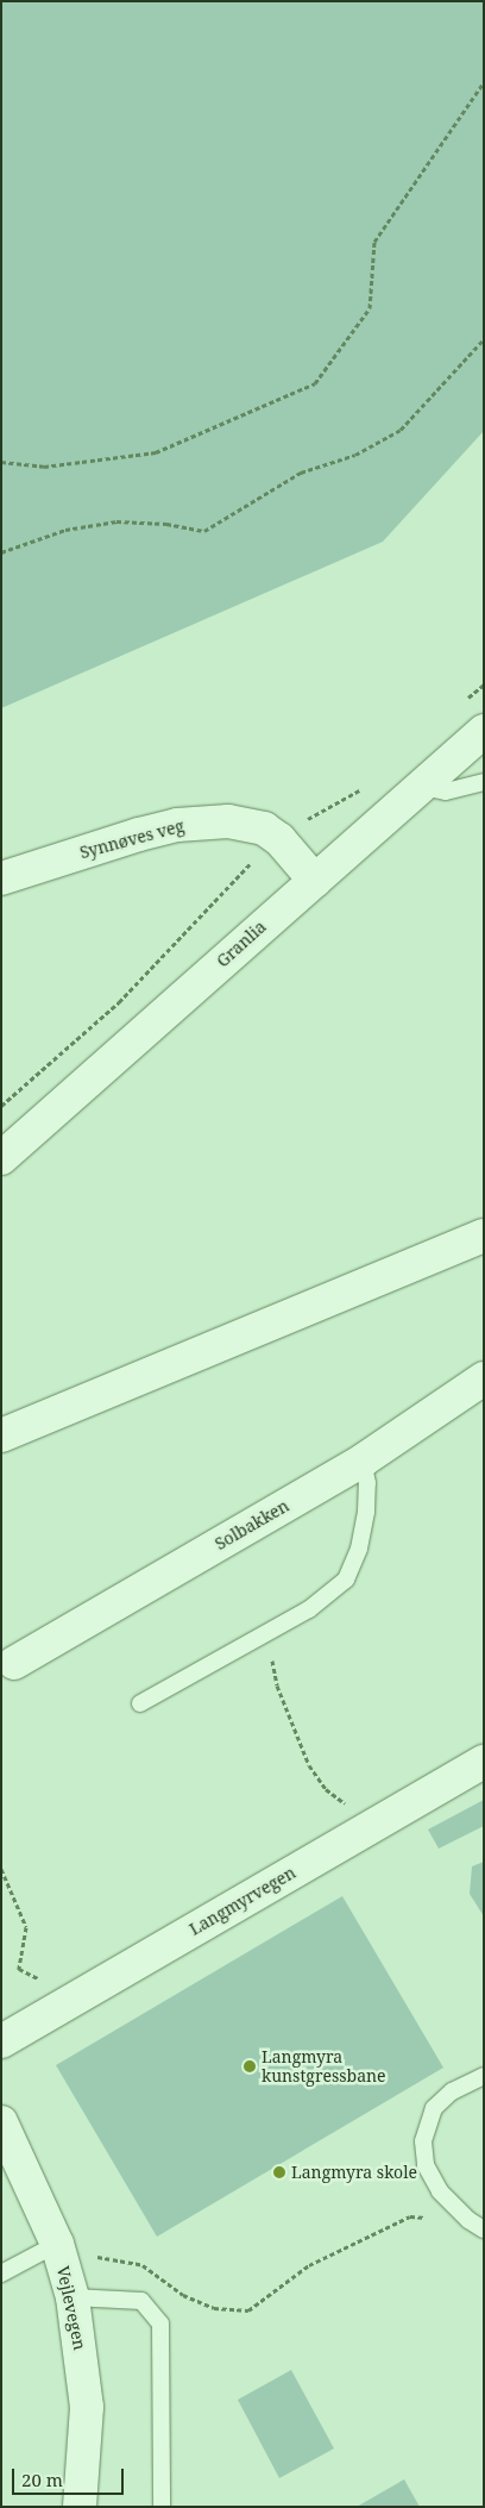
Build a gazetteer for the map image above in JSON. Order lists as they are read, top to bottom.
{
  "streets": {
    "street": [
      "Synnøves veg",
      "Granlia",
      "Solbakken",
      "Langmyrvegen",
      "Vejlevegen"
    ]
  },
  "crossings": [
    ["Synnøves veg", "Granlia"]
  ],
  "places": ["Langmyra kunstgressbane", "Langmyra skole"],
  "scale_bar": "20 m"
}
